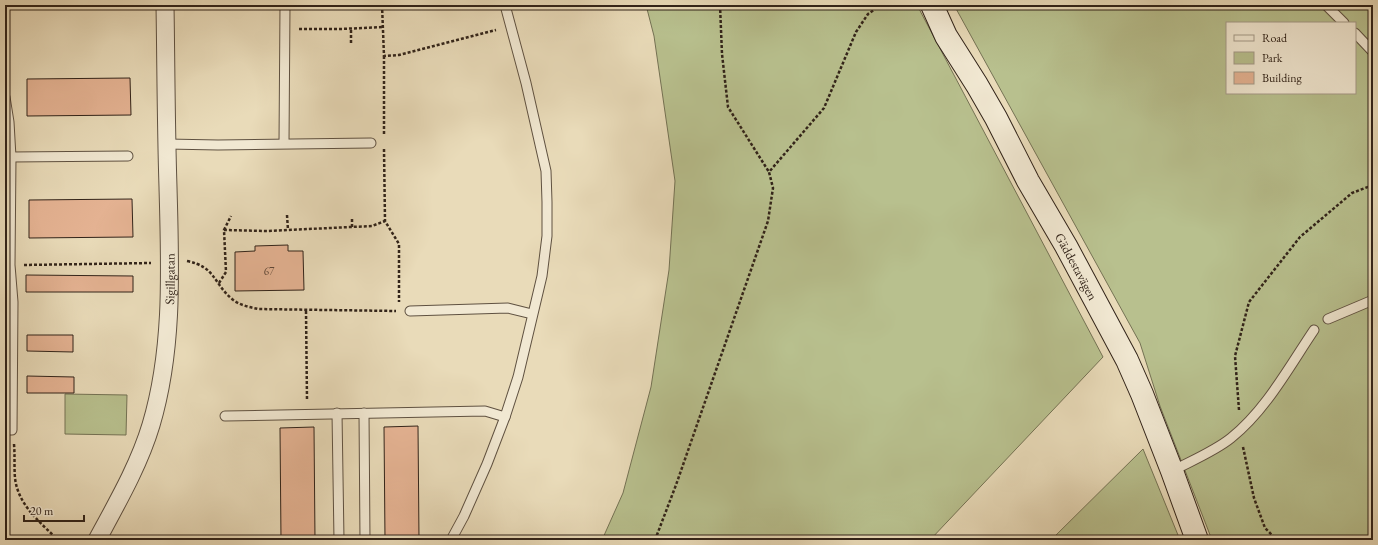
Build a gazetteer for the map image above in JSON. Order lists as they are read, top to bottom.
{
  "streets": {
    "street": ["Gäddestavägen", "Sigillgatan"]
  },
  "house_numbers": ["67"],
  "legend": ["Road", "Park", "Building"],
  "scale_bar": "20 m"
}
